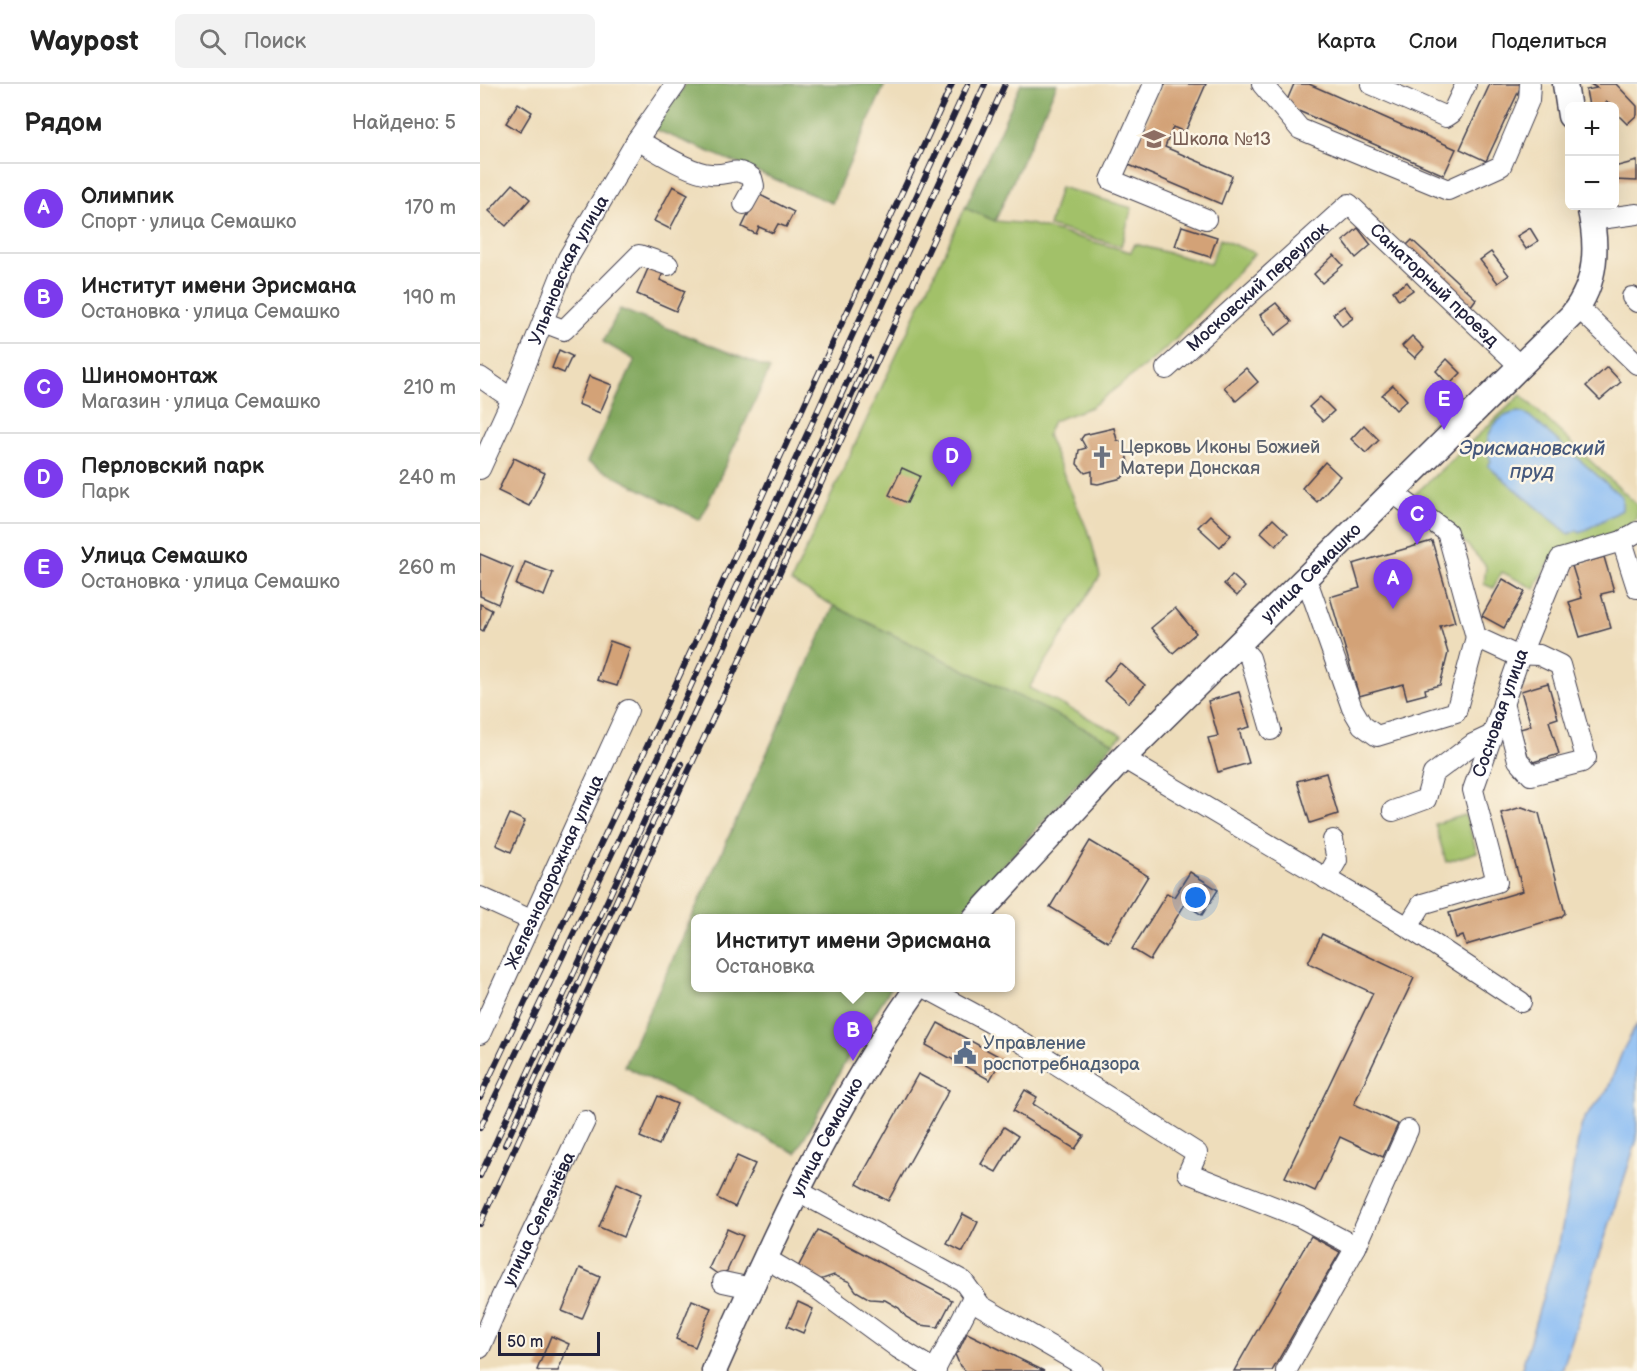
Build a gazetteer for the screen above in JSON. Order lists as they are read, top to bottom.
{
  "streets": {
    "main road": ["улица Семашко"],
    "street": [
      "Ульяновская улица",
      "Санаторный проезд",
      "Московский переулок",
      "Сосновая улица",
      "Железнодорожная улица",
      "улица Селезнёва"
    ]
  },
  "crossings": [
    ["Санаторный проезд", "Московский переулок"],
    ["Санаторный проезд", "улица Семашко"]
  ],
  "water": ["Эрисмановский пруд"],
  "places": {
    "school or university": ["Школа №13"],
    "church": ["Церковь Иконы Божией Матери Донская"],
    "public building": ["Управление роспотребнадзора"]
  },
  "scale_bar": "50 m",
  "page": {
    "header": "Waypost",
    "search": "Поиск",
    "nav": ["Карта", "Слои", "Поделиться"],
    "heading": ["Рядом", "Найдено: 5"],
    "map_buttons": ["+", "−"],
    "list": [
      {
        "mark": "A",
        "name": "Олимпик",
        "note": "Спорт · улица Семашко",
        "value": "170 m"
      },
      {
        "mark": "B",
        "name": "Институт имени Эрисмана",
        "note": "Остановка · улица Семашко",
        "value": "190 m"
      },
      {
        "mark": "C",
        "name": "Шиномонтаж",
        "note": "Магазин · улица Семашко",
        "value": "210 m"
      },
      {
        "mark": "D",
        "name": "Перловский парк",
        "note": "Парк",
        "value": "240 m"
      },
      {
        "mark": "E",
        "name": "Улица Семашко",
        "note": "Остановка · улица Семашко",
        "value": "260 m"
      }
    ],
    "pins": [
      "E",
      "D",
      "C",
      "A",
      "B"
    ],
    "popup": ["Институт имени Эрисмана", "Остановка"],
    "scale": "50 m"
  }
}
